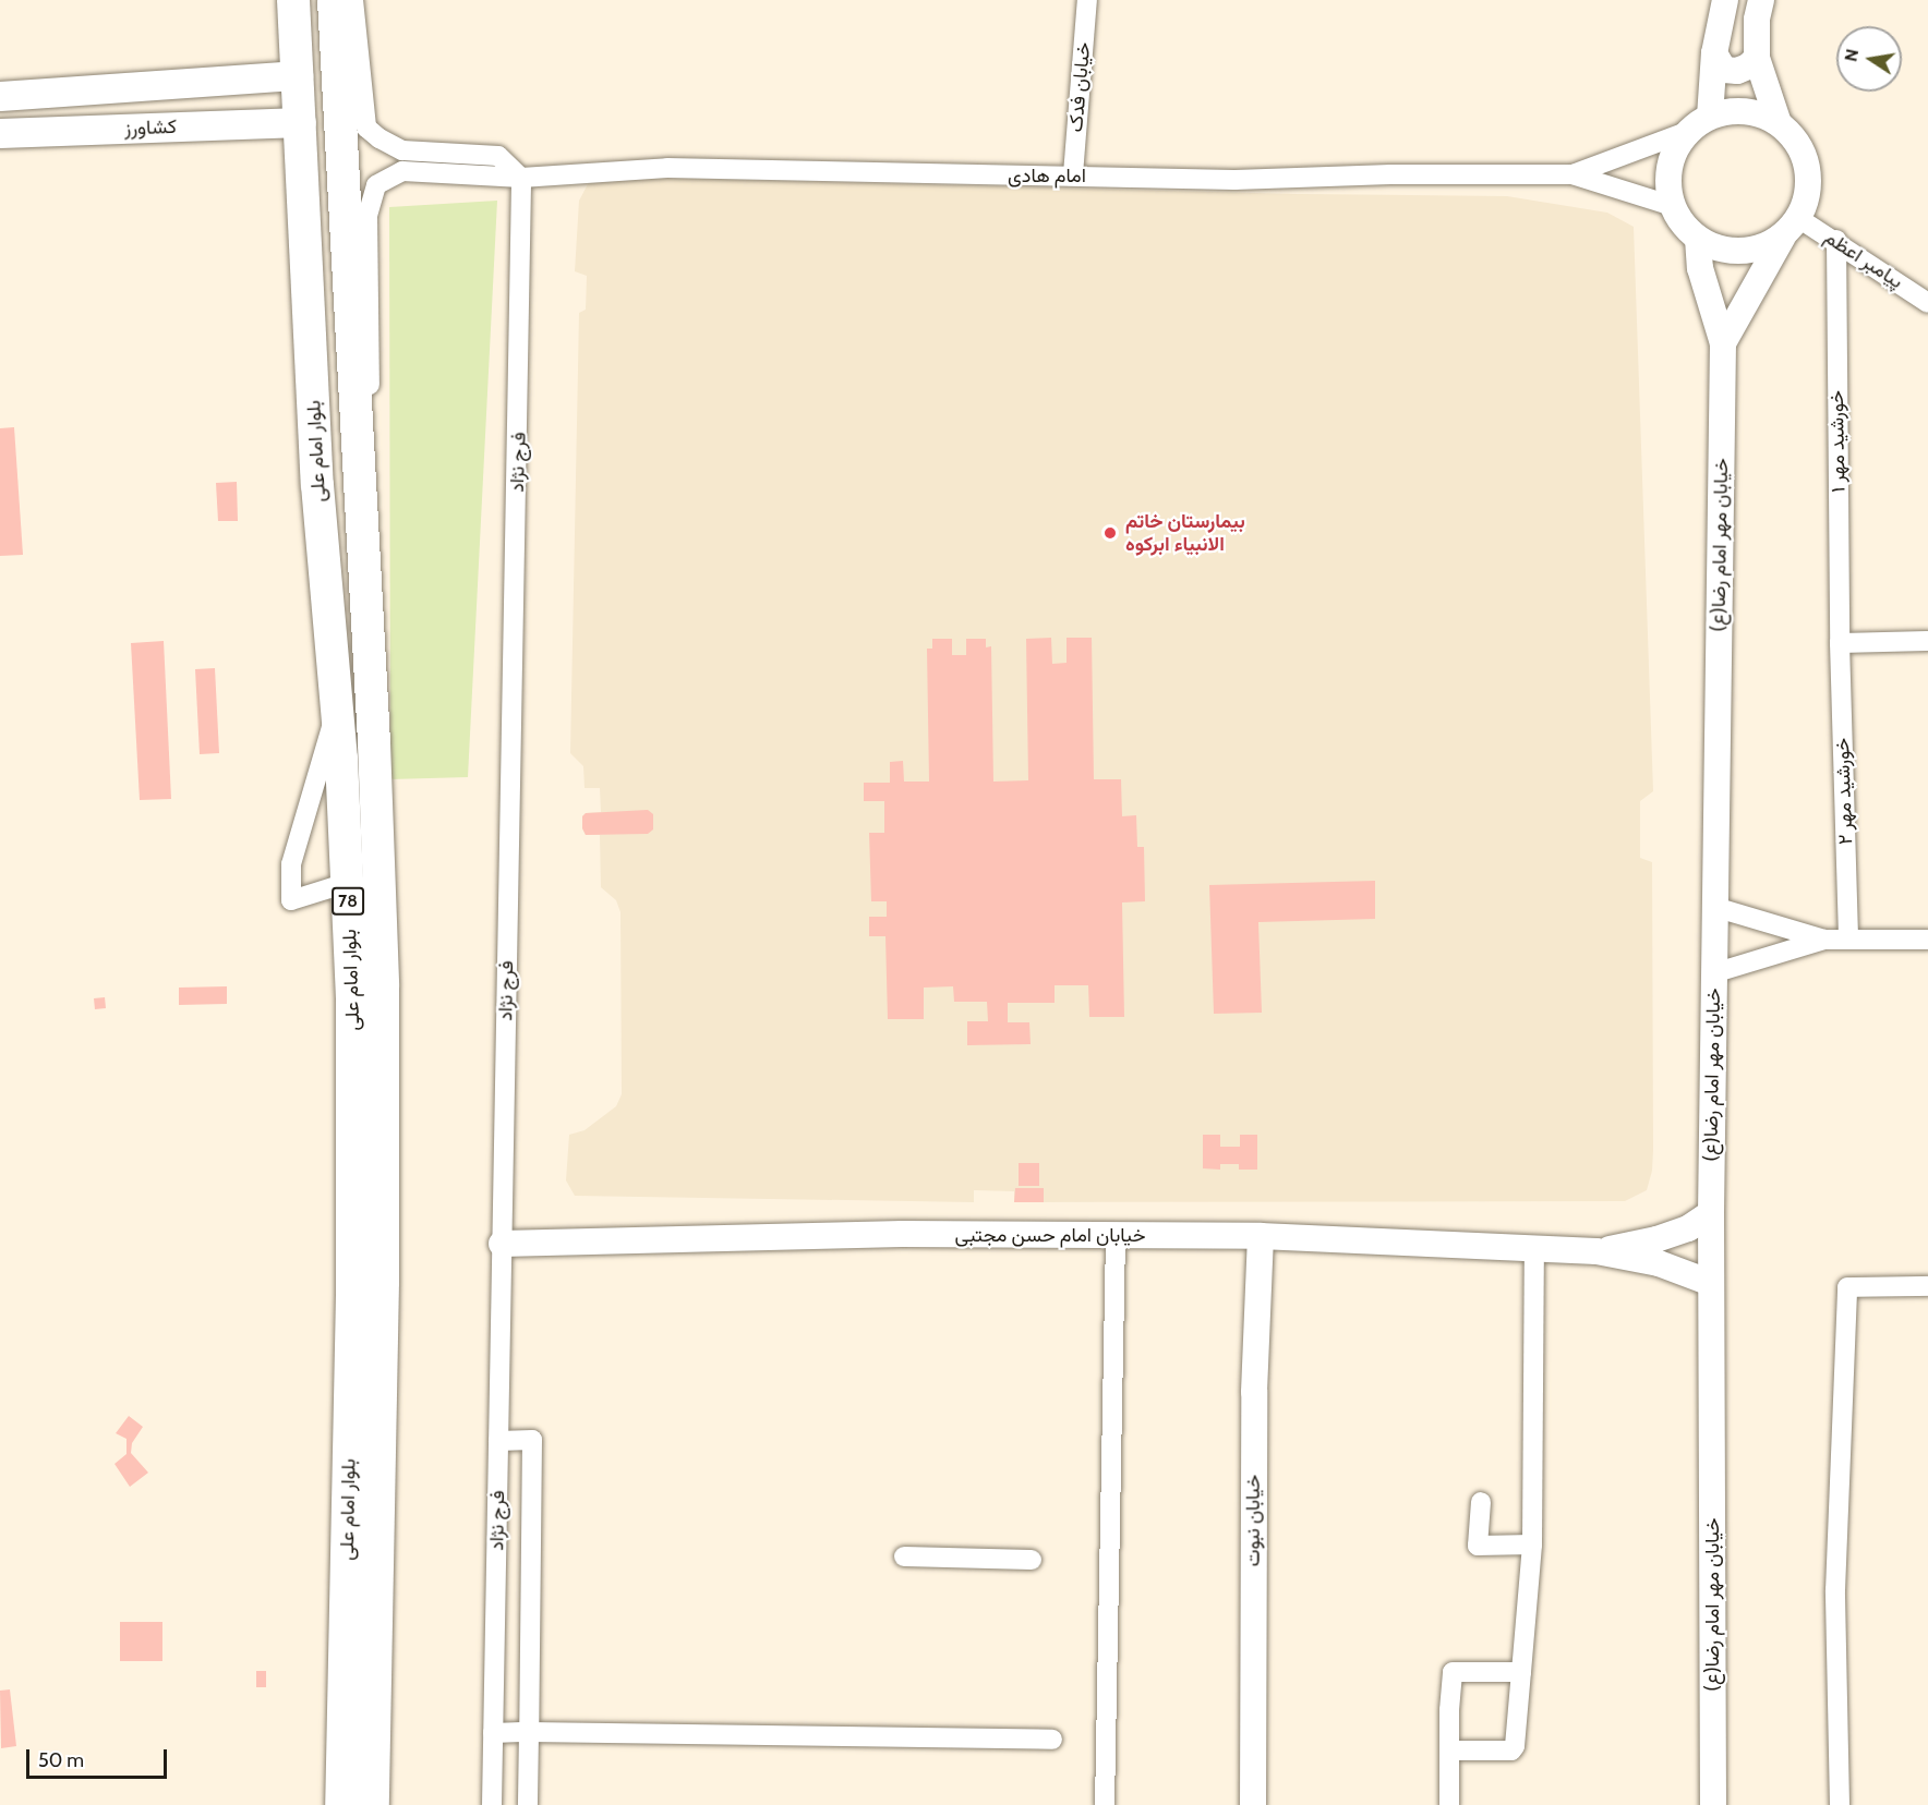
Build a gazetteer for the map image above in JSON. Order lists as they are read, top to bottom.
{
  "streets": {
    "main road": ["کشاورز", "بلوار امام علی", "78"],
    "street": [
      "خیابان فدک",
      "امام هادی",
      "پیامبر اعظم",
      "خورشید مهر ۱",
      "فرج نژاد",
      "خیابان مهر امام رضا(ع)",
      "خورشید مهر ۲",
      "خیابان امام حسن مجتبی",
      "خیابان نبوت"
    ]
  },
  "crossings": [
    ["خیابان فدک", "امام هادی"],
    ["کشاورز", "بلوار امام علی"],
    ["امام هادی", "بلوار امام علی"],
    ["امام هادی", "فرج نژاد"],
    ["پیامبر اعظم", "خورشید مهر ۱"],
    ["خورشید مهر ۱", "خورشید مهر ۲"],
    ["فرج نژاد", "خیابان امام حسن مجتبی"],
    ["خیابان مهر امام رضا(ع)", "خیابان امام حسن مجتبی"],
    ["خیابان امام حسن مجتبی", "خیابان نبوت"]
  ],
  "places": ["بیمارستان خاتم الانبیاء ابرکوه"],
  "scale_bar": "50 m",
  "north": "left"
}
